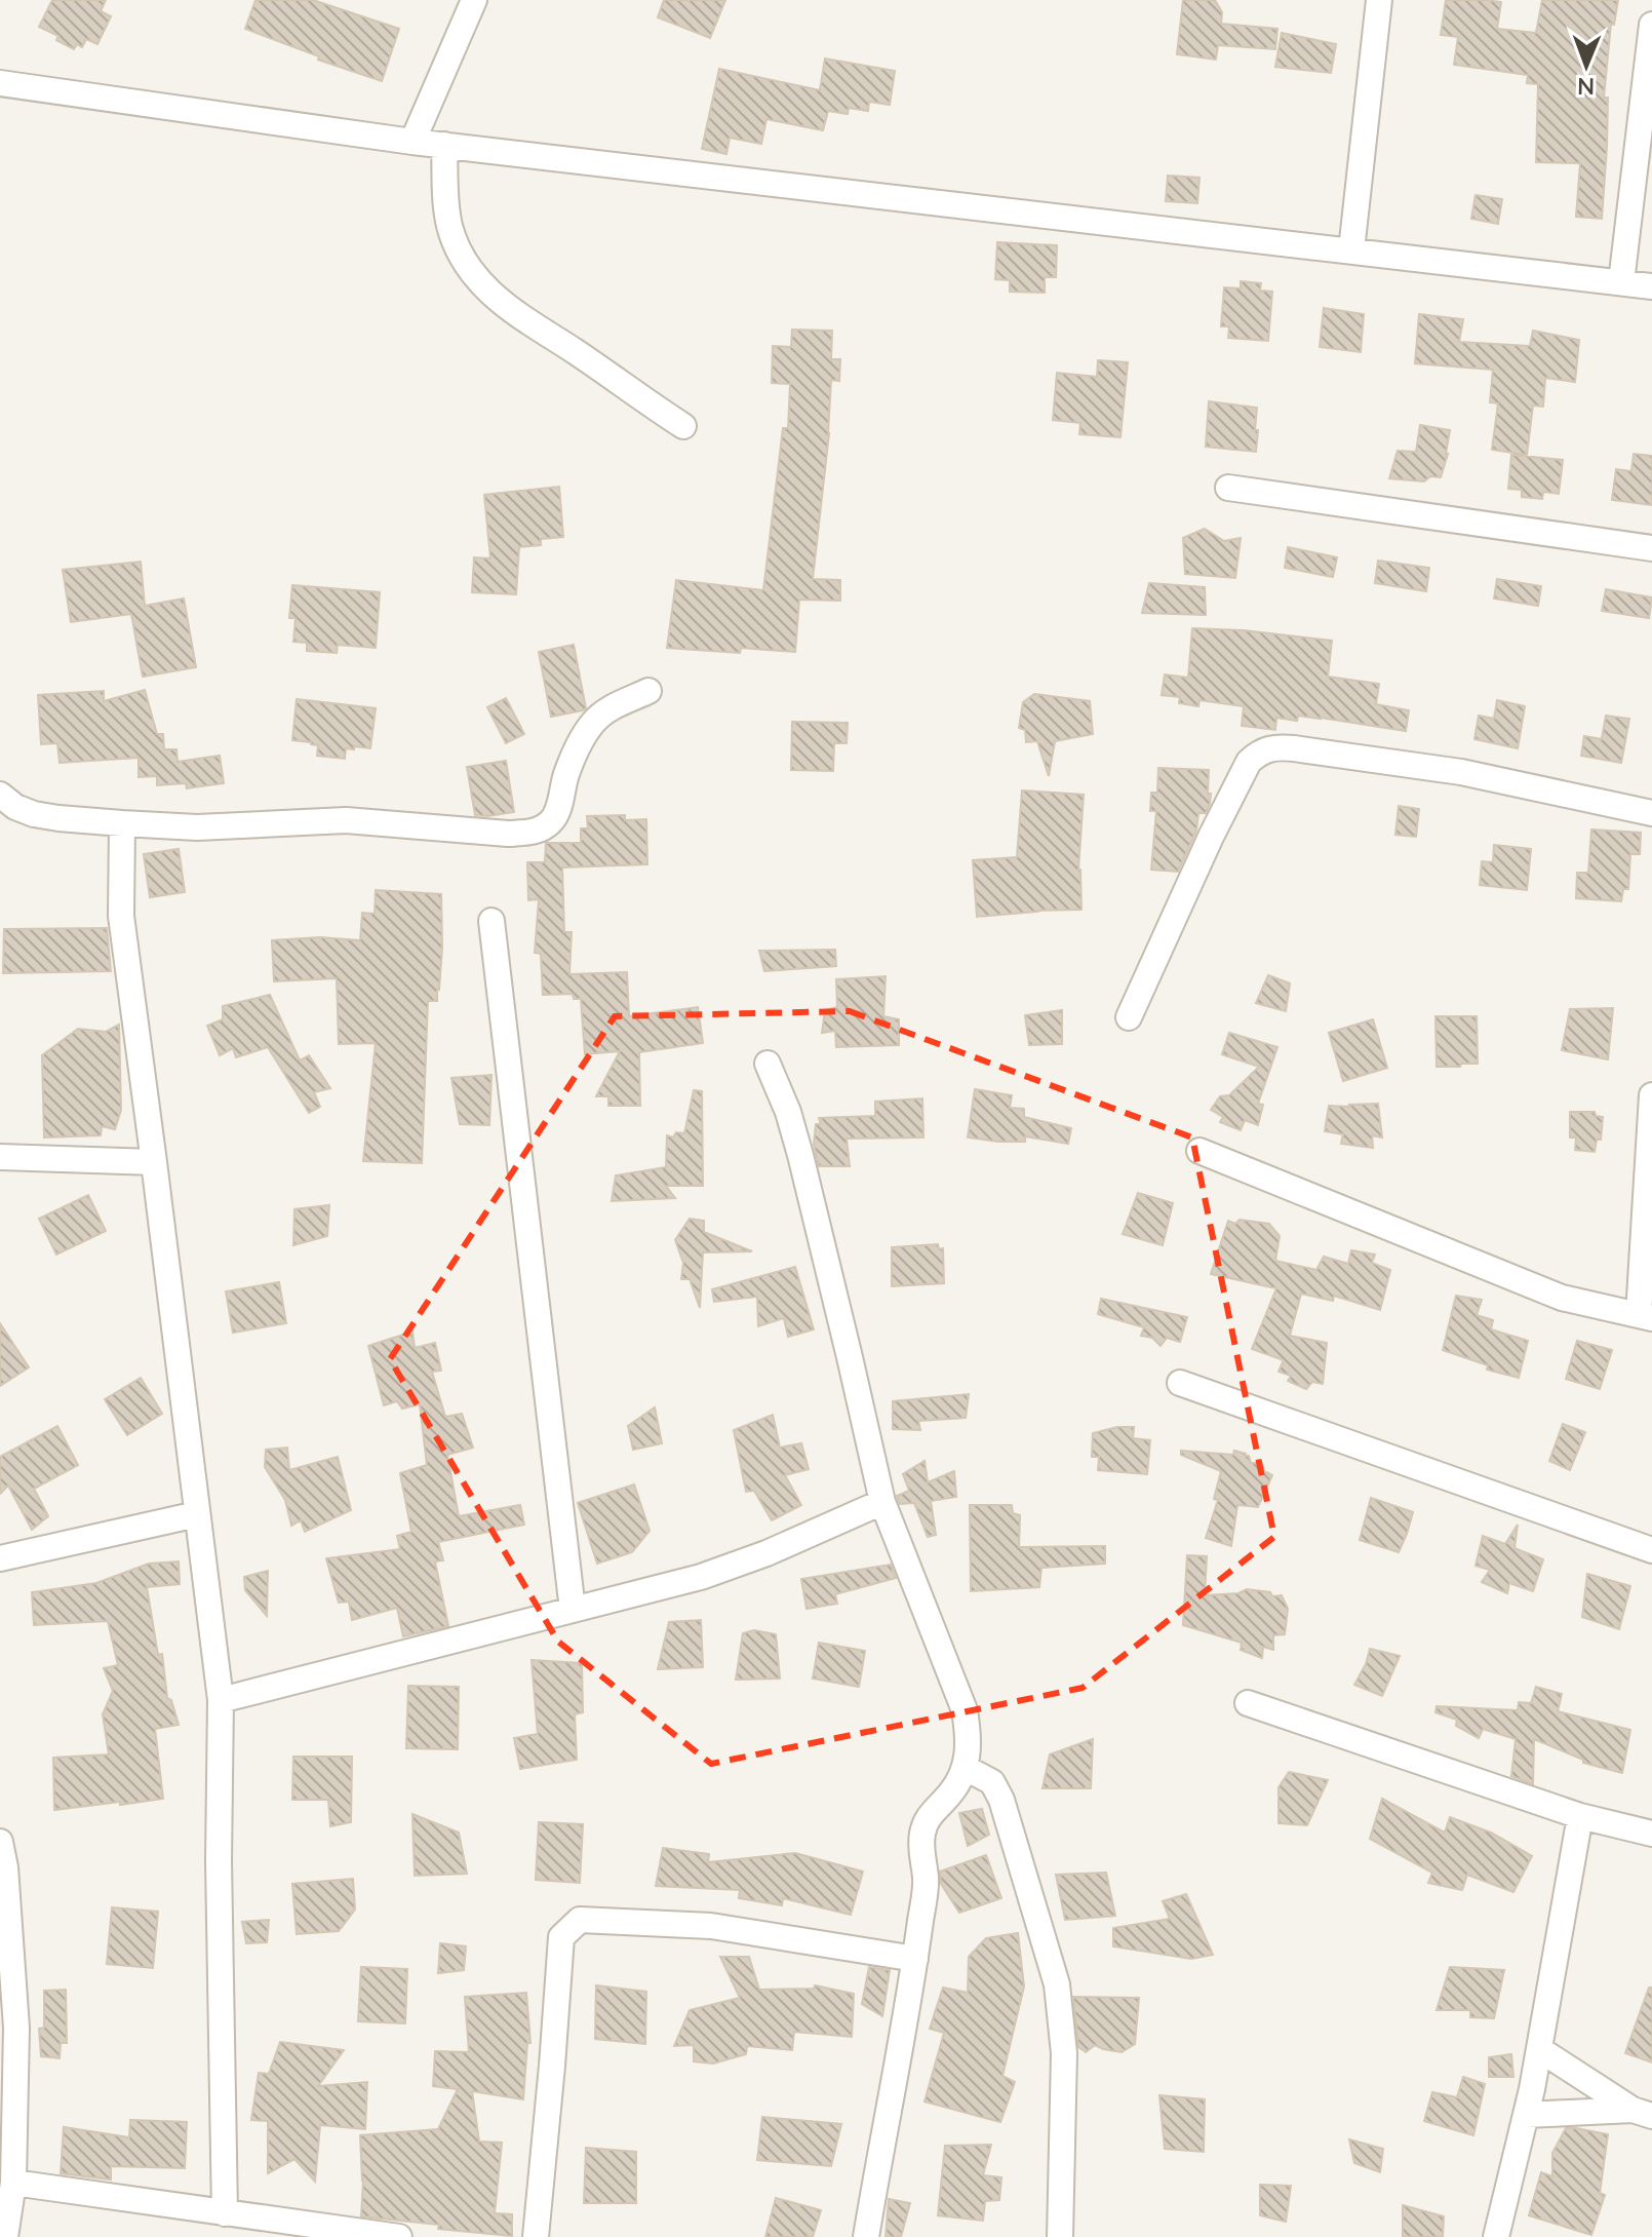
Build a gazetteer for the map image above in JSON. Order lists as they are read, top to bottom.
{
  "north": "bottom"
}
